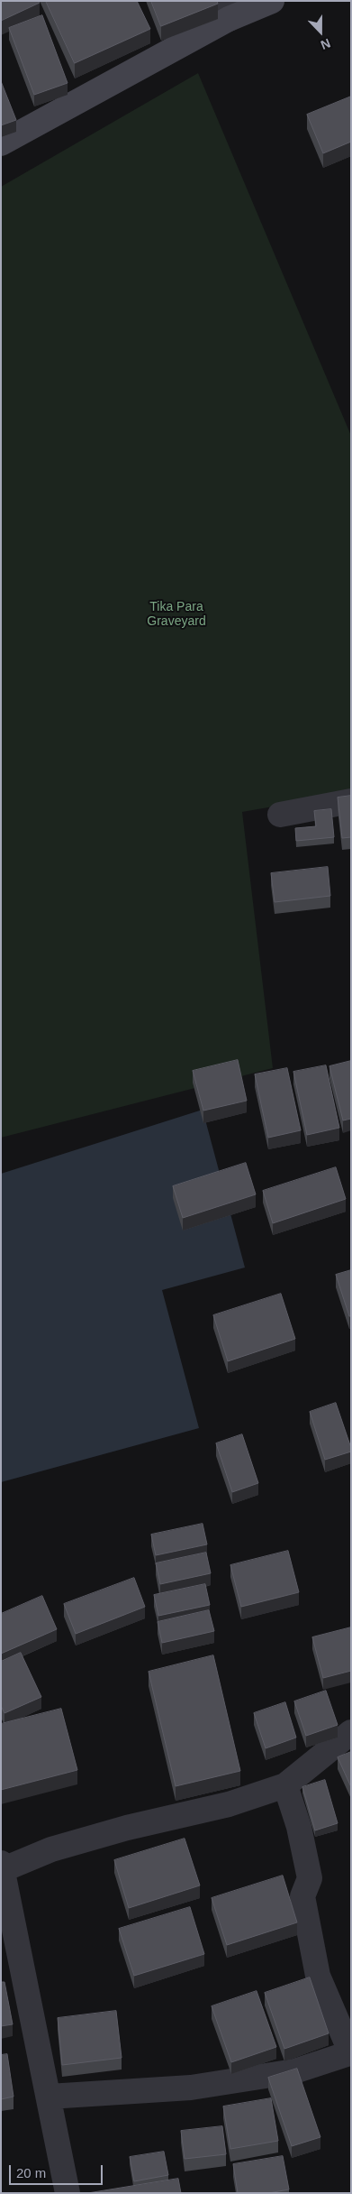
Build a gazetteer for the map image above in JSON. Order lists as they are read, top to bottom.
{
  "parks": ["Tika Para Graveyard"],
  "scale_bar": "20 m",
  "north": "bottom"
}
